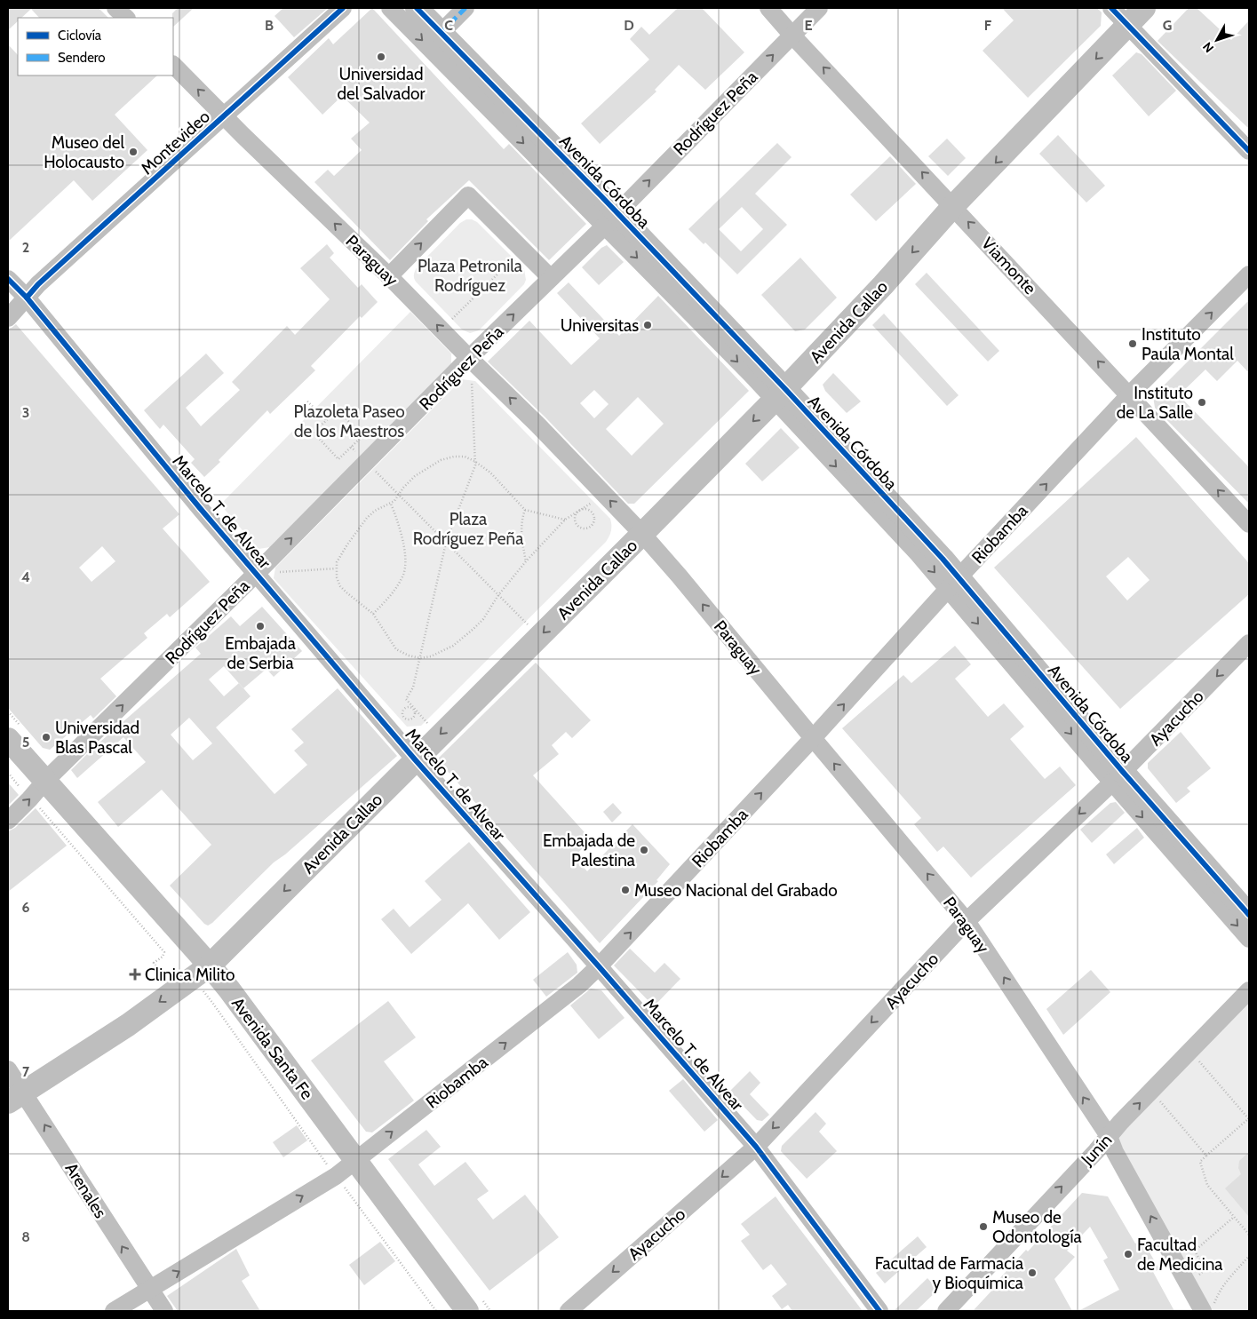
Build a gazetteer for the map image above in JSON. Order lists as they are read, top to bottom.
{
  "streets": {
    "main road": ["Avenida Córdoba", "Avenida Callao", "Avenida Santa Fe"],
    "street": [
      "Rodríguez Peña",
      "Montevideo",
      "Paraguay",
      "Viamonte",
      "Marcelo T. de Alvear",
      "Riobamba",
      "Ayacucho",
      "Junín",
      "Arenales"
    ]
  },
  "crossings": [
    ["Rodríguez Peña", "Avenida Córdoba"],
    ["Rodríguez Peña", "Paraguay"],
    ["Rodríguez Peña", "Viamonte"],
    ["Rodríguez Peña", "Marcelo T. de Alvear"],
    ["Rodríguez Peña", "Avenida Santa Fe"],
    ["Montevideo", "Paraguay"],
    ["Montevideo", "Marcelo T. de Alvear"],
    ["Avenida Córdoba", "Avenida Callao"],
    ["Avenida Córdoba", "Riobamba"],
    ["Avenida Córdoba", "Ayacucho"],
    ["Paraguay", "Avenida Callao"],
    ["Paraguay", "Riobamba"],
    ["Paraguay", "Ayacucho"],
    ["Paraguay", "Junín"],
    ["Viamonte", "Avenida Callao"],
    ["Viamonte", "Riobamba"],
    ["Avenida Callao", "Marcelo T. de Alvear"],
    ["Avenida Callao", "Avenida Santa Fe"],
    ["Avenida Callao", "Arenales"],
    ["Marcelo T. de Alvear", "Riobamba"],
    ["Marcelo T. de Alvear", "Ayacucho"],
    ["Riobamba", "Avenida Santa Fe"],
    ["Riobamba", "Arenales"]
  ],
  "one_way": [
    "Rodríguez Peña",
    "Avenida Córdoba",
    "Paraguay",
    "Viamonte",
    "Avenida Callao",
    "Riobamba",
    "Ayacucho",
    "Junín",
    "Arenales"
  ],
  "parks": ["Plaza Petronila Rodríguez", "Plazoleta Paseo de los Maestros", "Plaza Rodríguez Peña"],
  "places": {
    "other": [
      "Universidad del Salvador",
      "Museo del Holocausto",
      "Universitas",
      "Instituto Paula Montal",
      "Instituto de La Salle",
      "Embajada de Serbia",
      "Universidad Blas Pascal",
      "Embajada de Palestina",
      "Museo Nacional del Grabado",
      "Museo de Odontología",
      "Facultad de Medicina",
      "Facultad de Farmacia y Bioquímica"
    ],
    "health": ["Clinica Milito"]
  },
  "legend": ["Ciclovía", "Sendero"],
  "north": "bottom left",
  "grid": {
    "columns": [
      "B",
      "C",
      "D",
      "E",
      "F",
      "G"
    ],
    "rows": [
      "2",
      "3",
      "4",
      "5",
      "6",
      "7",
      "8"
    ]
  }
}
